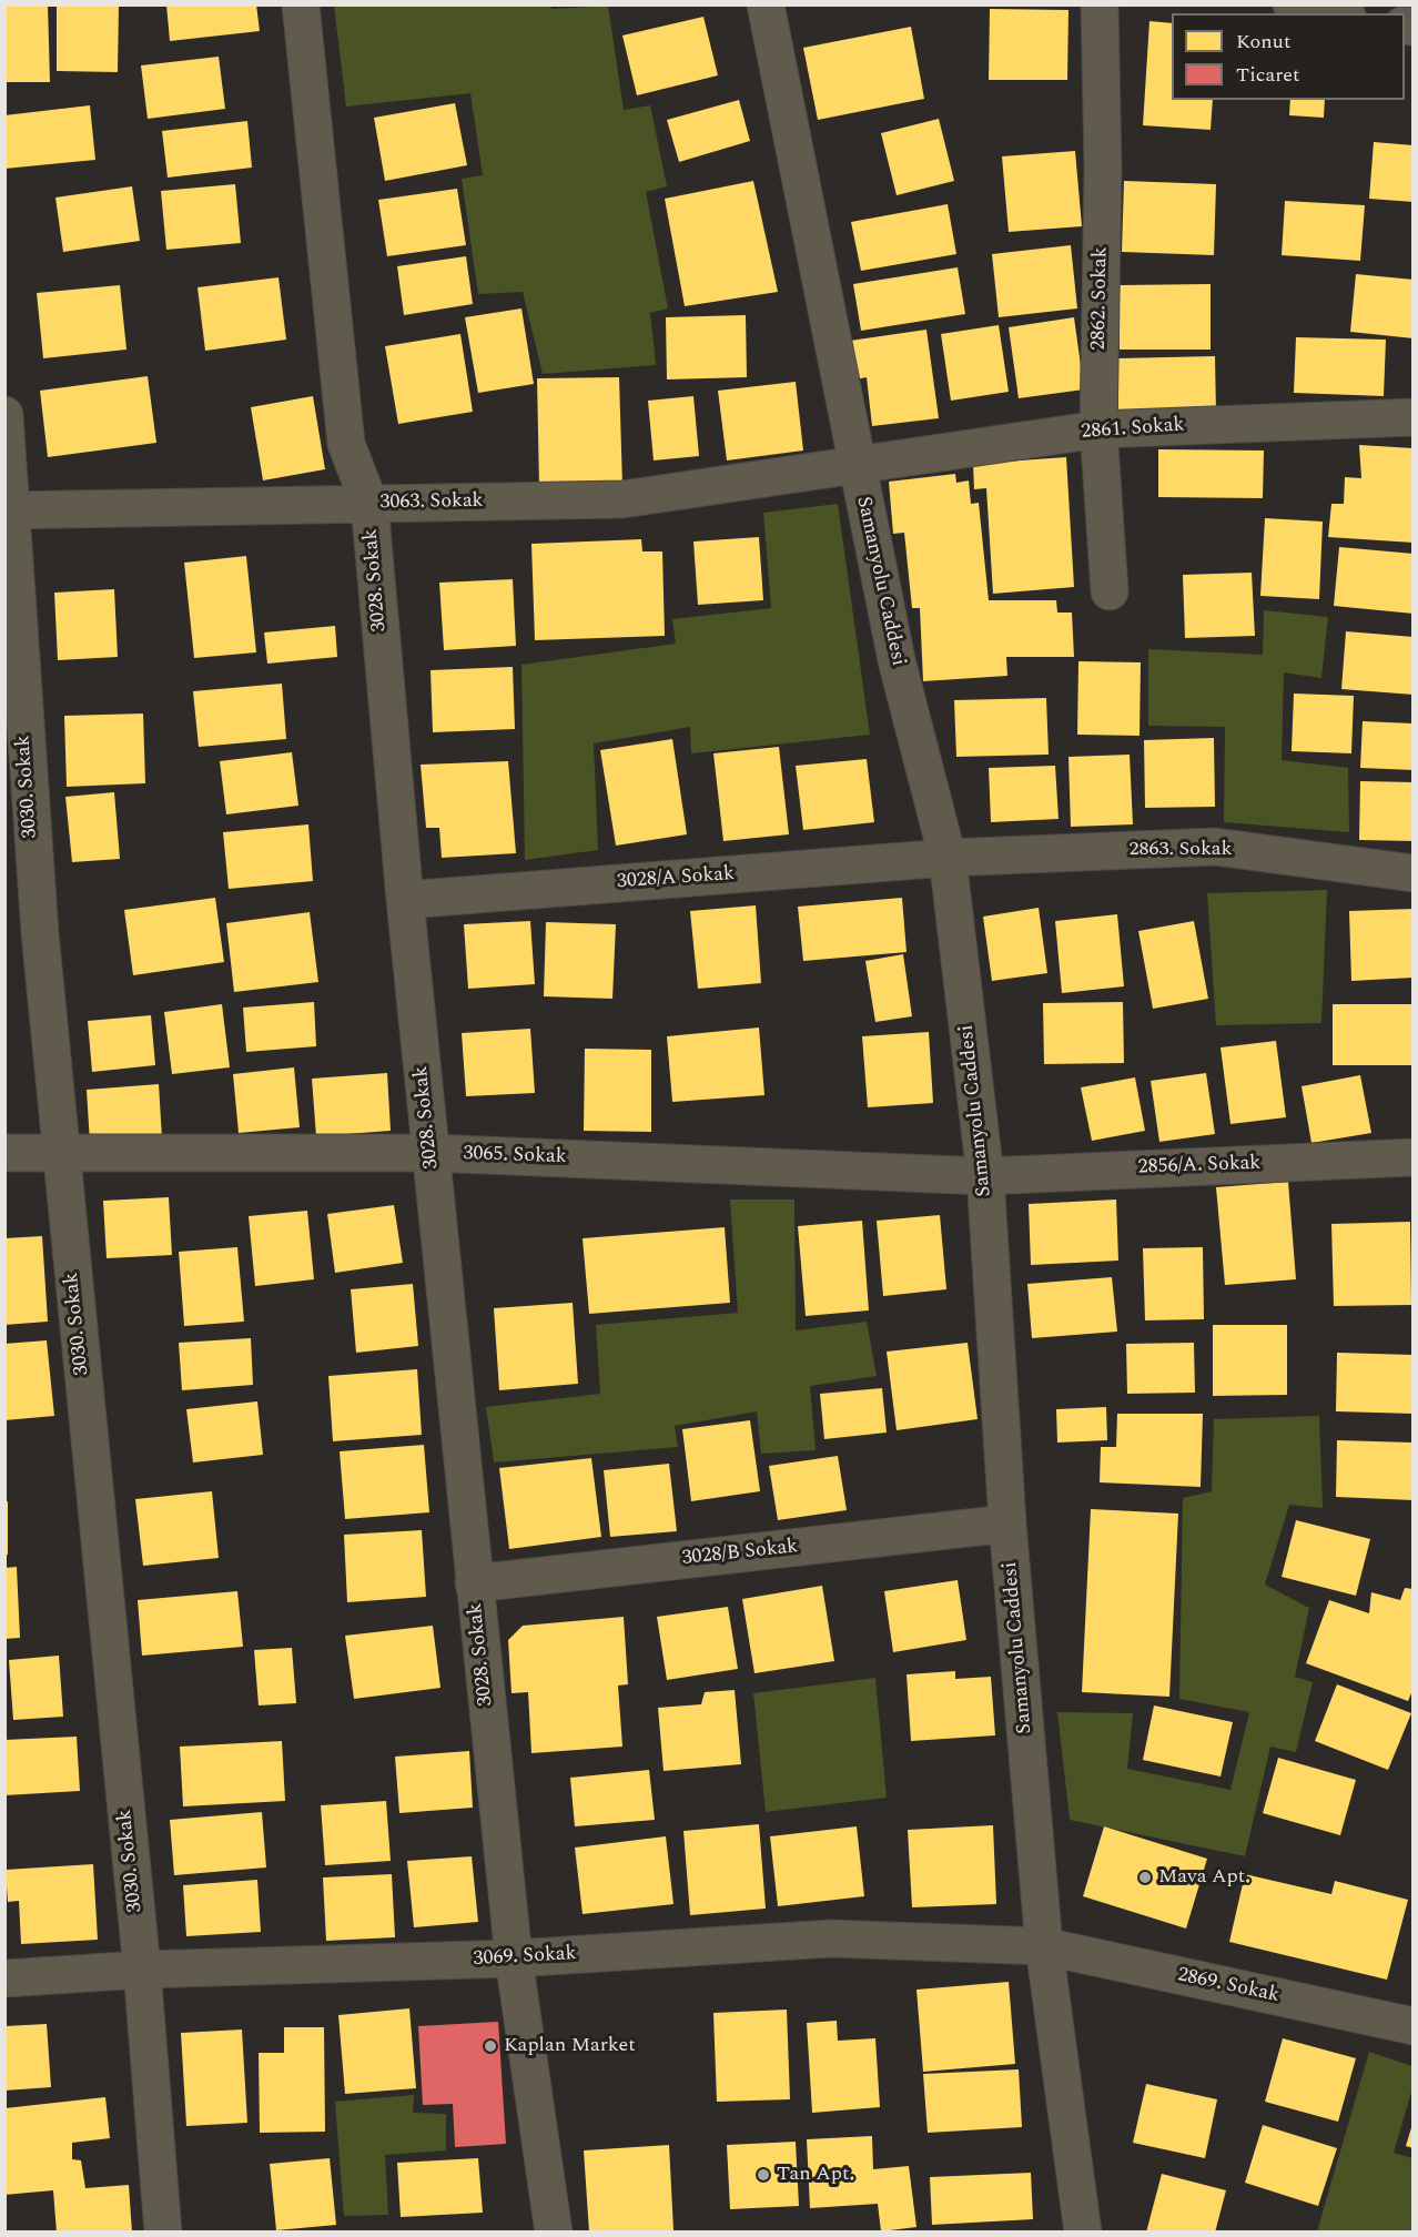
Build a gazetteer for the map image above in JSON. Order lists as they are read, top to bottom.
{
  "streets": {
    "street": [
      "2862. Sokak",
      "2861. Sokak",
      "3063. Sokak",
      "3028. Sokak",
      "Samanyolu Caddesi",
      "3030. Sokak",
      "2863. Sokak",
      "3028/A Sokak",
      "3065. Sokak",
      "2856/A. Sokak",
      "3028/B Sokak",
      "3069. Sokak",
      "2869. Sokak"
    ]
  },
  "crossings": [
    ["2862. Sokak", "2861. Sokak"],
    ["2861. Sokak", "3063. Sokak"],
    ["2861. Sokak", "Samanyolu Caddesi"],
    ["3063. Sokak", "3028. Sokak"],
    ["3063. Sokak", "Samanyolu Caddesi"],
    ["3063. Sokak", "3030. Sokak"],
    ["3028. Sokak", "3028/A Sokak"],
    ["3028. Sokak", "3065. Sokak"],
    ["3028. Sokak", "3028/B Sokak"],
    ["3028. Sokak", "3069. Sokak"],
    ["Samanyolu Caddesi", "2863. Sokak"],
    ["Samanyolu Caddesi", "3028/A Sokak"],
    ["Samanyolu Caddesi", "3065. Sokak"],
    ["Samanyolu Caddesi", "2856/A. Sokak"],
    ["Samanyolu Caddesi", "3028/B Sokak"],
    ["Samanyolu Caddesi", "3069. Sokak"],
    ["Samanyolu Caddesi", "2869. Sokak"],
    ["3030. Sokak", "3065. Sokak"],
    ["3030. Sokak", "3069. Sokak"],
    ["2863. Sokak", "3028/A Sokak"],
    ["3065. Sokak", "2856/A. Sokak"],
    ["3069. Sokak", "2869. Sokak"]
  ],
  "places": ["Mava Apt.", "Kaplan Market", "Tan Apt."],
  "legend": ["Konut", "Ticaret"]
}
